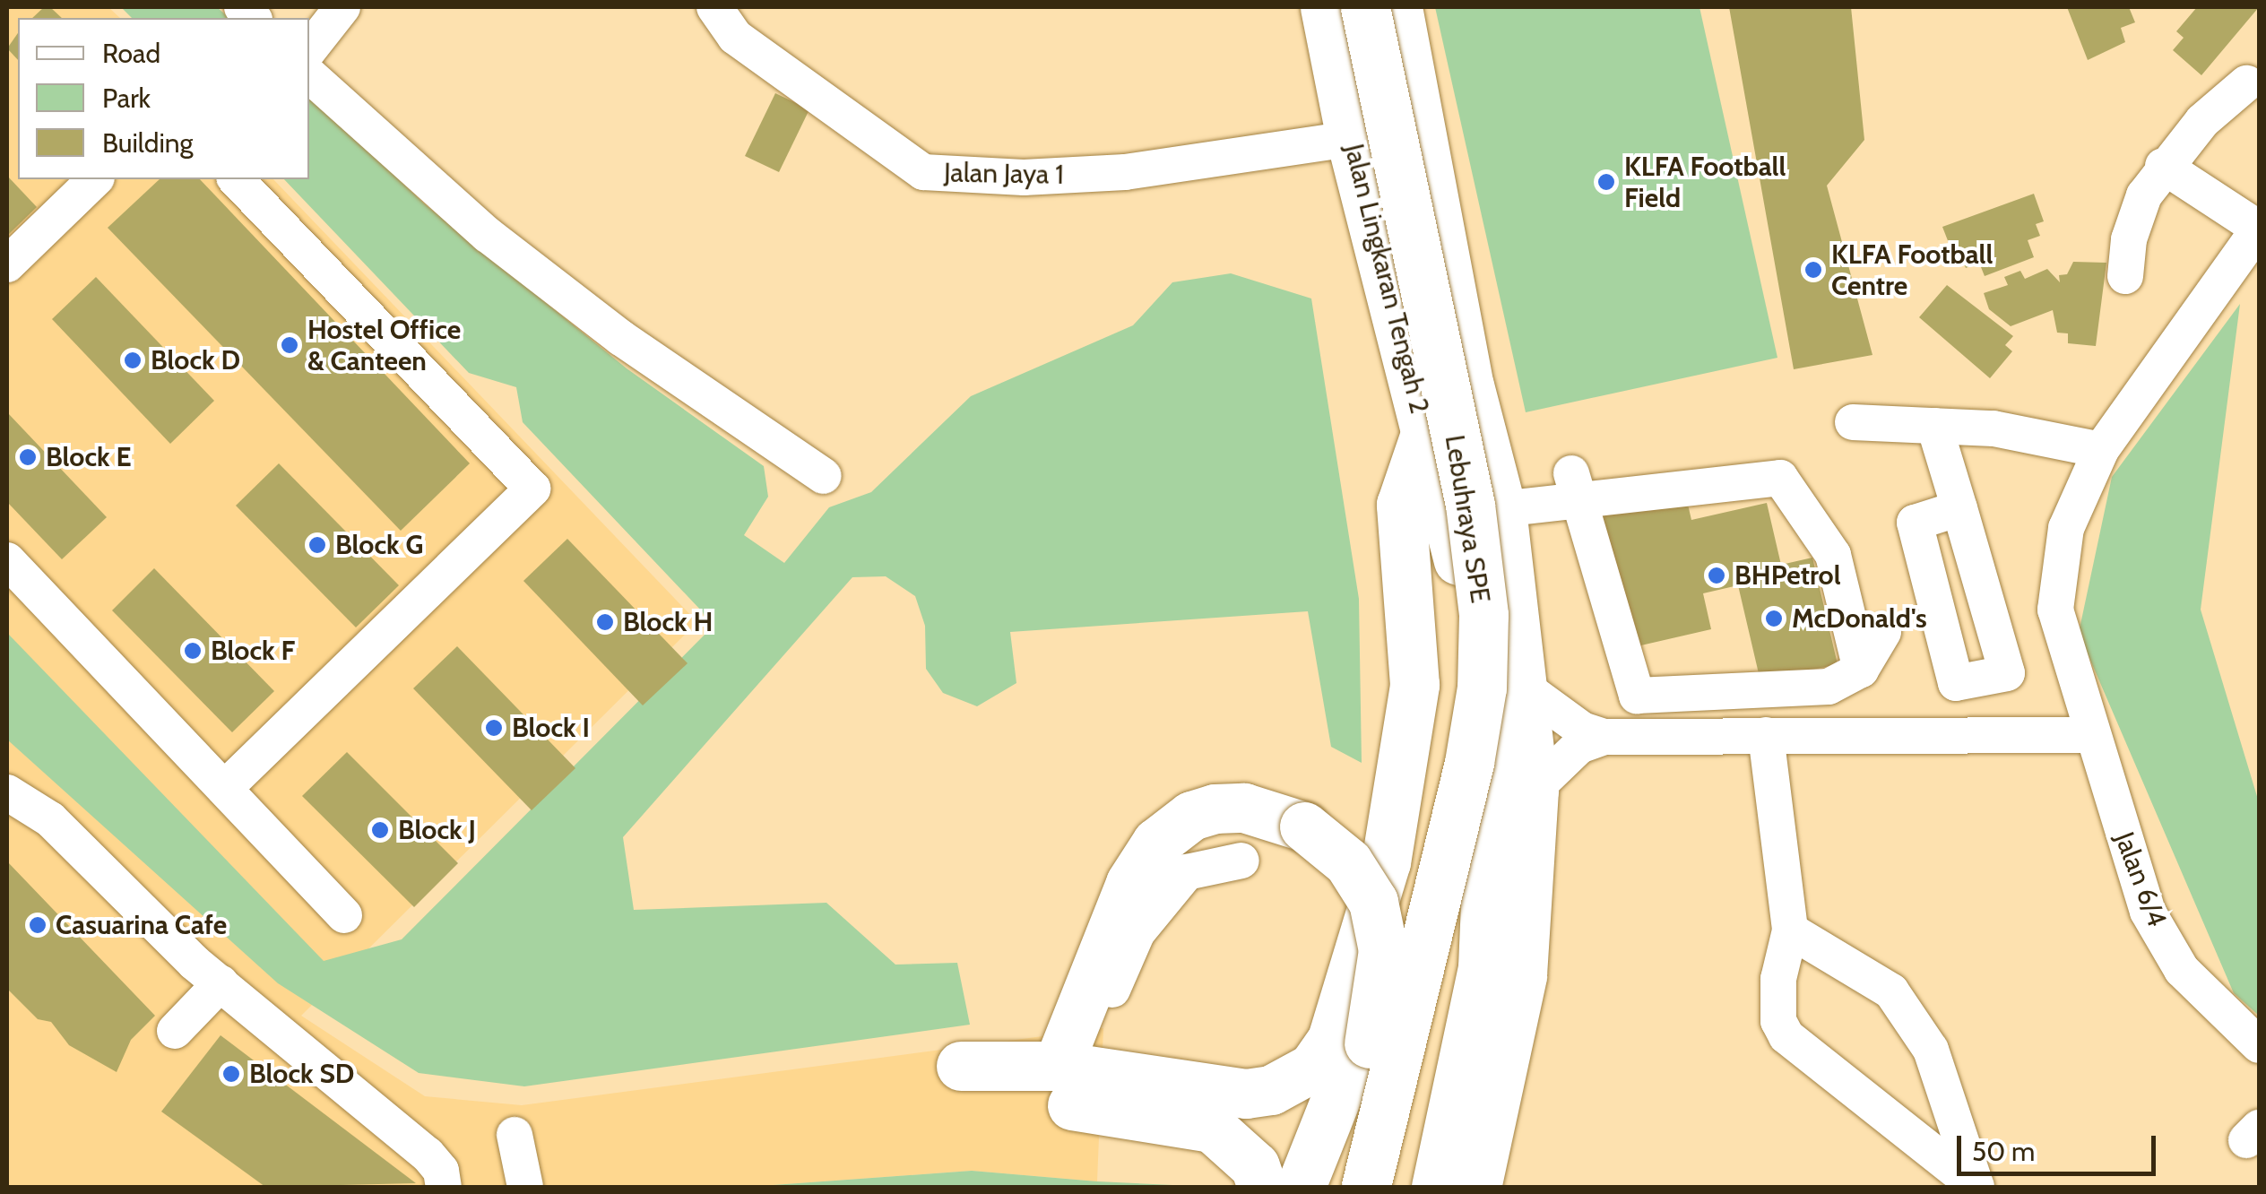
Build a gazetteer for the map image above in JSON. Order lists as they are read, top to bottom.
{
  "streets": {
    "highway": ["Jalan Lingkaran Tengah 2", "Lebuhraya SPE"],
    "street": ["Jalan Jaya 1", "Jalan 6/4"]
  },
  "crossings": [
    ["Jalan Jaya 1", "Jalan Lingkaran Tengah 2"]
  ],
  "places": [
    "KLFA Football Field",
    "KLFA Football Centre",
    "Hostel Office & Canteen",
    "Block D",
    "Block E",
    "Block G",
    "BHPetrol",
    "McDonald's",
    "Block H",
    "Block F",
    "Block I",
    "Block J",
    "Casuarina Cafe",
    "Block SD"
  ],
  "legend": ["Road", "Park", "Building"],
  "scale_bar": "50 m"
}
